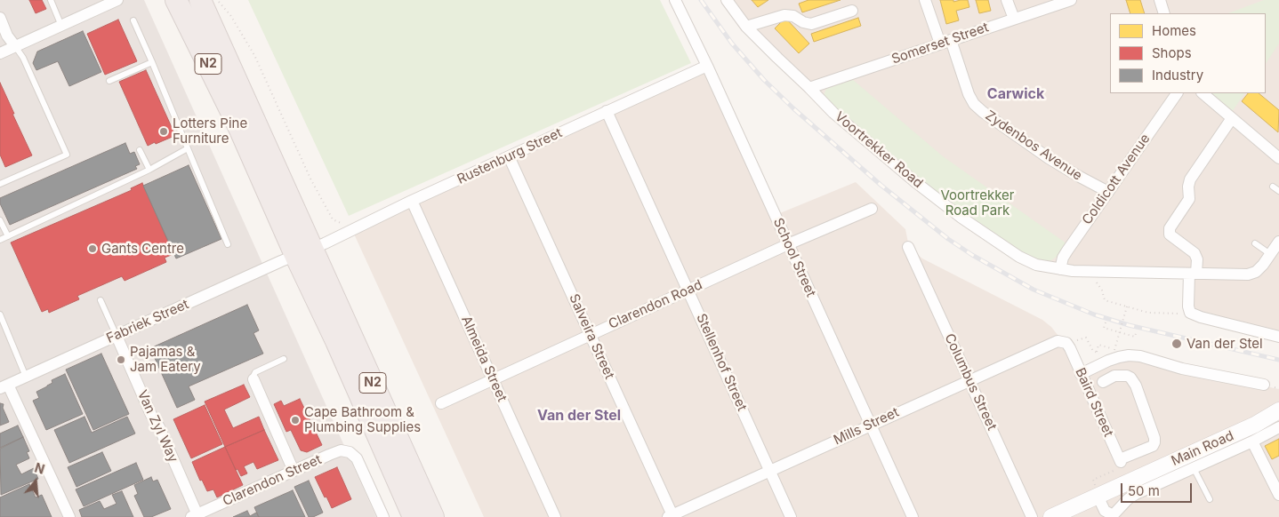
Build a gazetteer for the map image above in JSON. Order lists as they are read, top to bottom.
{
  "streets": {
    "highway": ["N2"],
    "main road": ["Main Road"],
    "street": [
      "Somerset Street",
      "Zydenbos Avenue",
      "Voortrekker Road",
      "Rustenburg Street",
      "Coldicott Avenue",
      "School Street",
      "Clarendon Road",
      "Fabriek Street",
      "Salveira Street",
      "Almeida Street",
      "Stellenhof Street",
      "Columbus Street",
      "Baird Street",
      "Van Zyl Way",
      "Mills Street",
      "Clarendon Street"
    ]
  },
  "crossings": [
    ["Somerset Street", "Zydenbos Avenue"],
    ["Somerset Street", "Voortrekker Road"],
    ["N2", "Rustenburg Street"],
    ["N2", "Fabriek Street"],
    ["Zydenbos Avenue", "Coldicott Avenue"],
    ["Voortrekker Road", "Coldicott Avenue"],
    ["Rustenburg Street", "School Street"],
    ["Rustenburg Street", "Fabriek Street"],
    ["Rustenburg Street", "Salveira Street"],
    ["Rustenburg Street", "Almeida Street"],
    ["Rustenburg Street", "Stellenhof Street"],
    ["School Street", "Clarendon Road"],
    ["School Street", "Mills Street"],
    ["Clarendon Road", "Salveira Street"],
    ["Clarendon Road", "Almeida Street"],
    ["Clarendon Road", "Stellenhof Street"],
    ["Fabriek Street", "Van Zyl Way"],
    ["Salveira Street", "Mills Street"],
    ["Stellenhof Street", "Mills Street"],
    ["Columbus Street", "Mills Street"],
    ["Baird Street", "Mills Street"],
    ["Van Zyl Way", "Clarendon Street"]
  ],
  "districts": ["Carwick", "Van der Stel"],
  "parks": ["Voortrekker Road Park"],
  "places": [
    "Lotters Pine Furniture",
    "Gants Centre",
    "Van der Stel",
    "Pajamas & Jam Eatery",
    "Cape Bathroom & Plumbing Supplies"
  ],
  "legend": ["Homes", "Shops", "Industry"],
  "scale_bar": "50 m",
  "north": "top"
}
